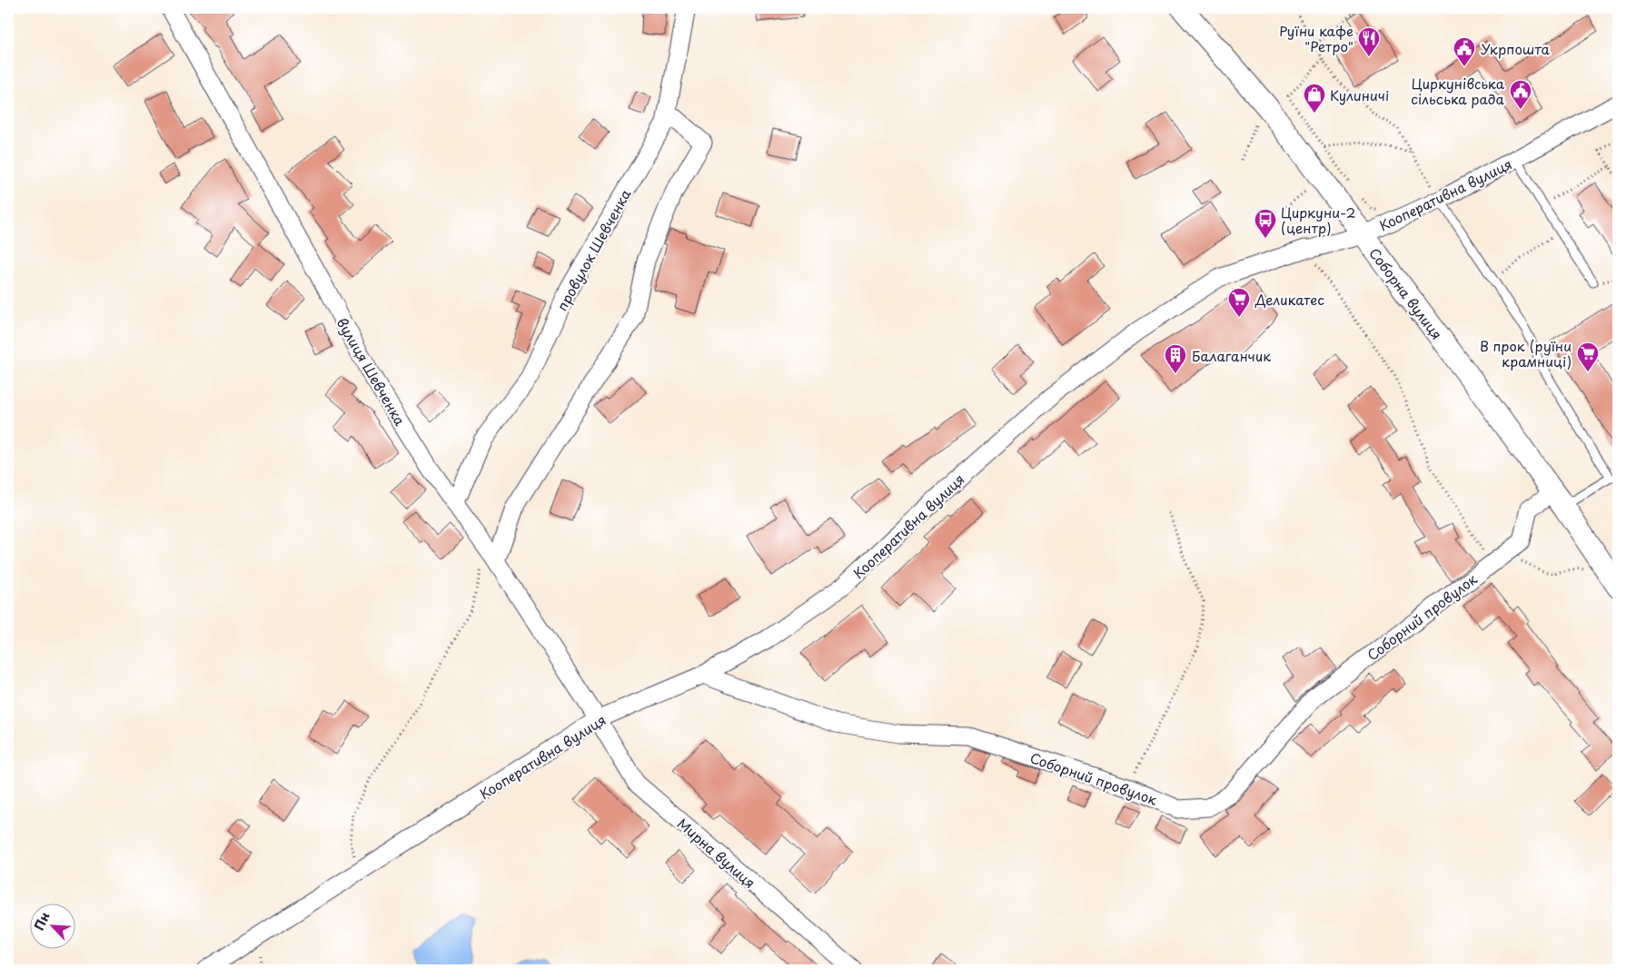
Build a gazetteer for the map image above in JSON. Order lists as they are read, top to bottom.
{
  "streets": {
    "street": [
      "Кооперативна вулиця",
      "провулок Шевченка",
      "Соборна вулиця",
      "вулиця Шевченка",
      "Соборний провулок",
      "Мирна вулиця"
    ]
  },
  "crossings": [
    ["Кооперативна вулиця", "Соборна вулиця"],
    ["Кооперативна вулиця", "вулиця Шевченка"],
    ["Кооперативна вулиця", "Соборний провулок"],
    ["Кооперативна вулиця", "Мирна вулиця"],
    ["провулок Шевченка", "вулиця Шевченка"],
    ["Соборна вулиця", "Соборний провулок"],
    ["вулиця Шевченка", "Мирна вулиця"]
  ],
  "places": {
    "restaurant": ["Руїни кафе \"Ретро\""],
    "public building": ["Укрпошта", "Циркунівська сільська рада"],
    "shop": ["Кулиничі"],
    "bus stop": ["Циркуни-2 (центр)"],
    "supermarket": ["Деликатес", "В прок (руїни крамниці)"],
    "building": ["Балаганчик"]
  },
  "north": "top left"
}
